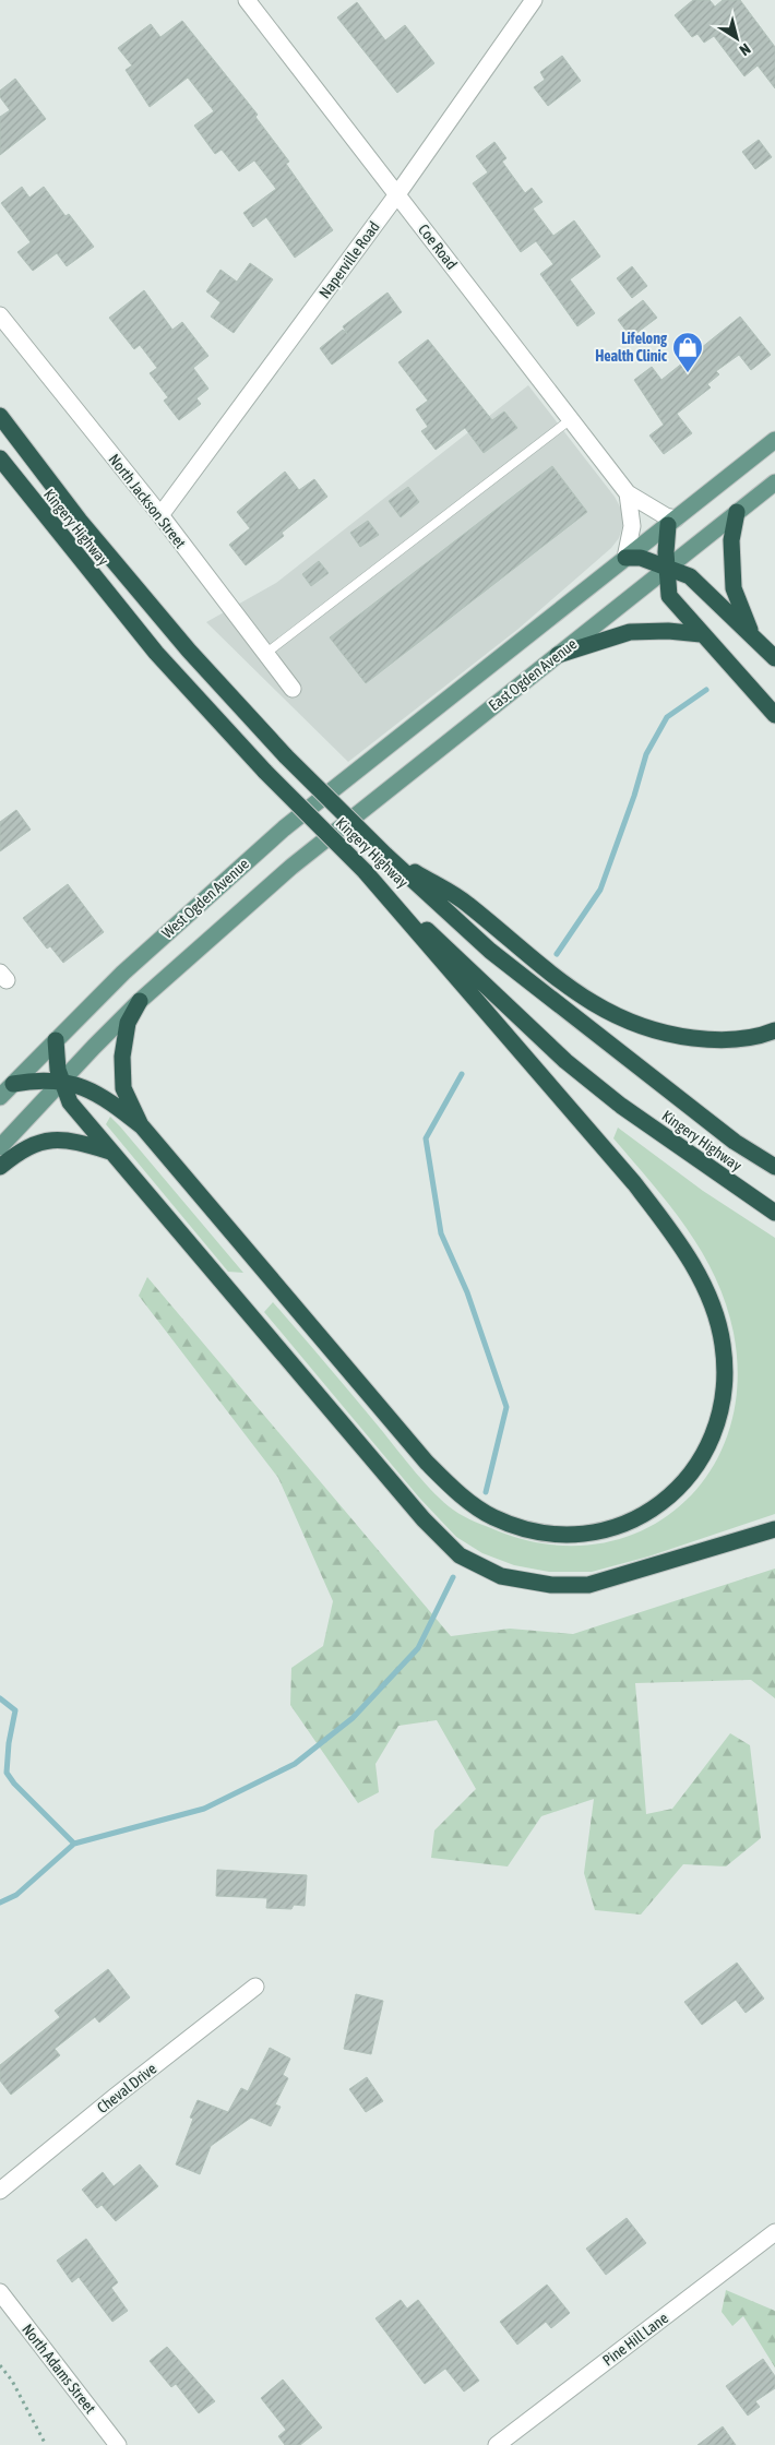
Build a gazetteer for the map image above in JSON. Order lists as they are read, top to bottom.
{
  "streets": {
    "highway": ["Kingery Highway"],
    "main road": ["East Ogden Avenue", "West Ogden Avenue"],
    "street": [
      "Coe Road",
      "Naperville Road",
      "North Jackson Street",
      "Cheval Drive",
      "Pine Hill Lane",
      "North Adams Street"
    ]
  },
  "crossings": [
    ["Coe Road", "Naperville Road"],
    ["Coe Road", "West Ogden Avenue"],
    ["Naperville Road", "North Jackson Street"]
  ],
  "places": {
    "shop": ["Lifelong Health Clinic"]
  },
  "north": "bottom right"
}
